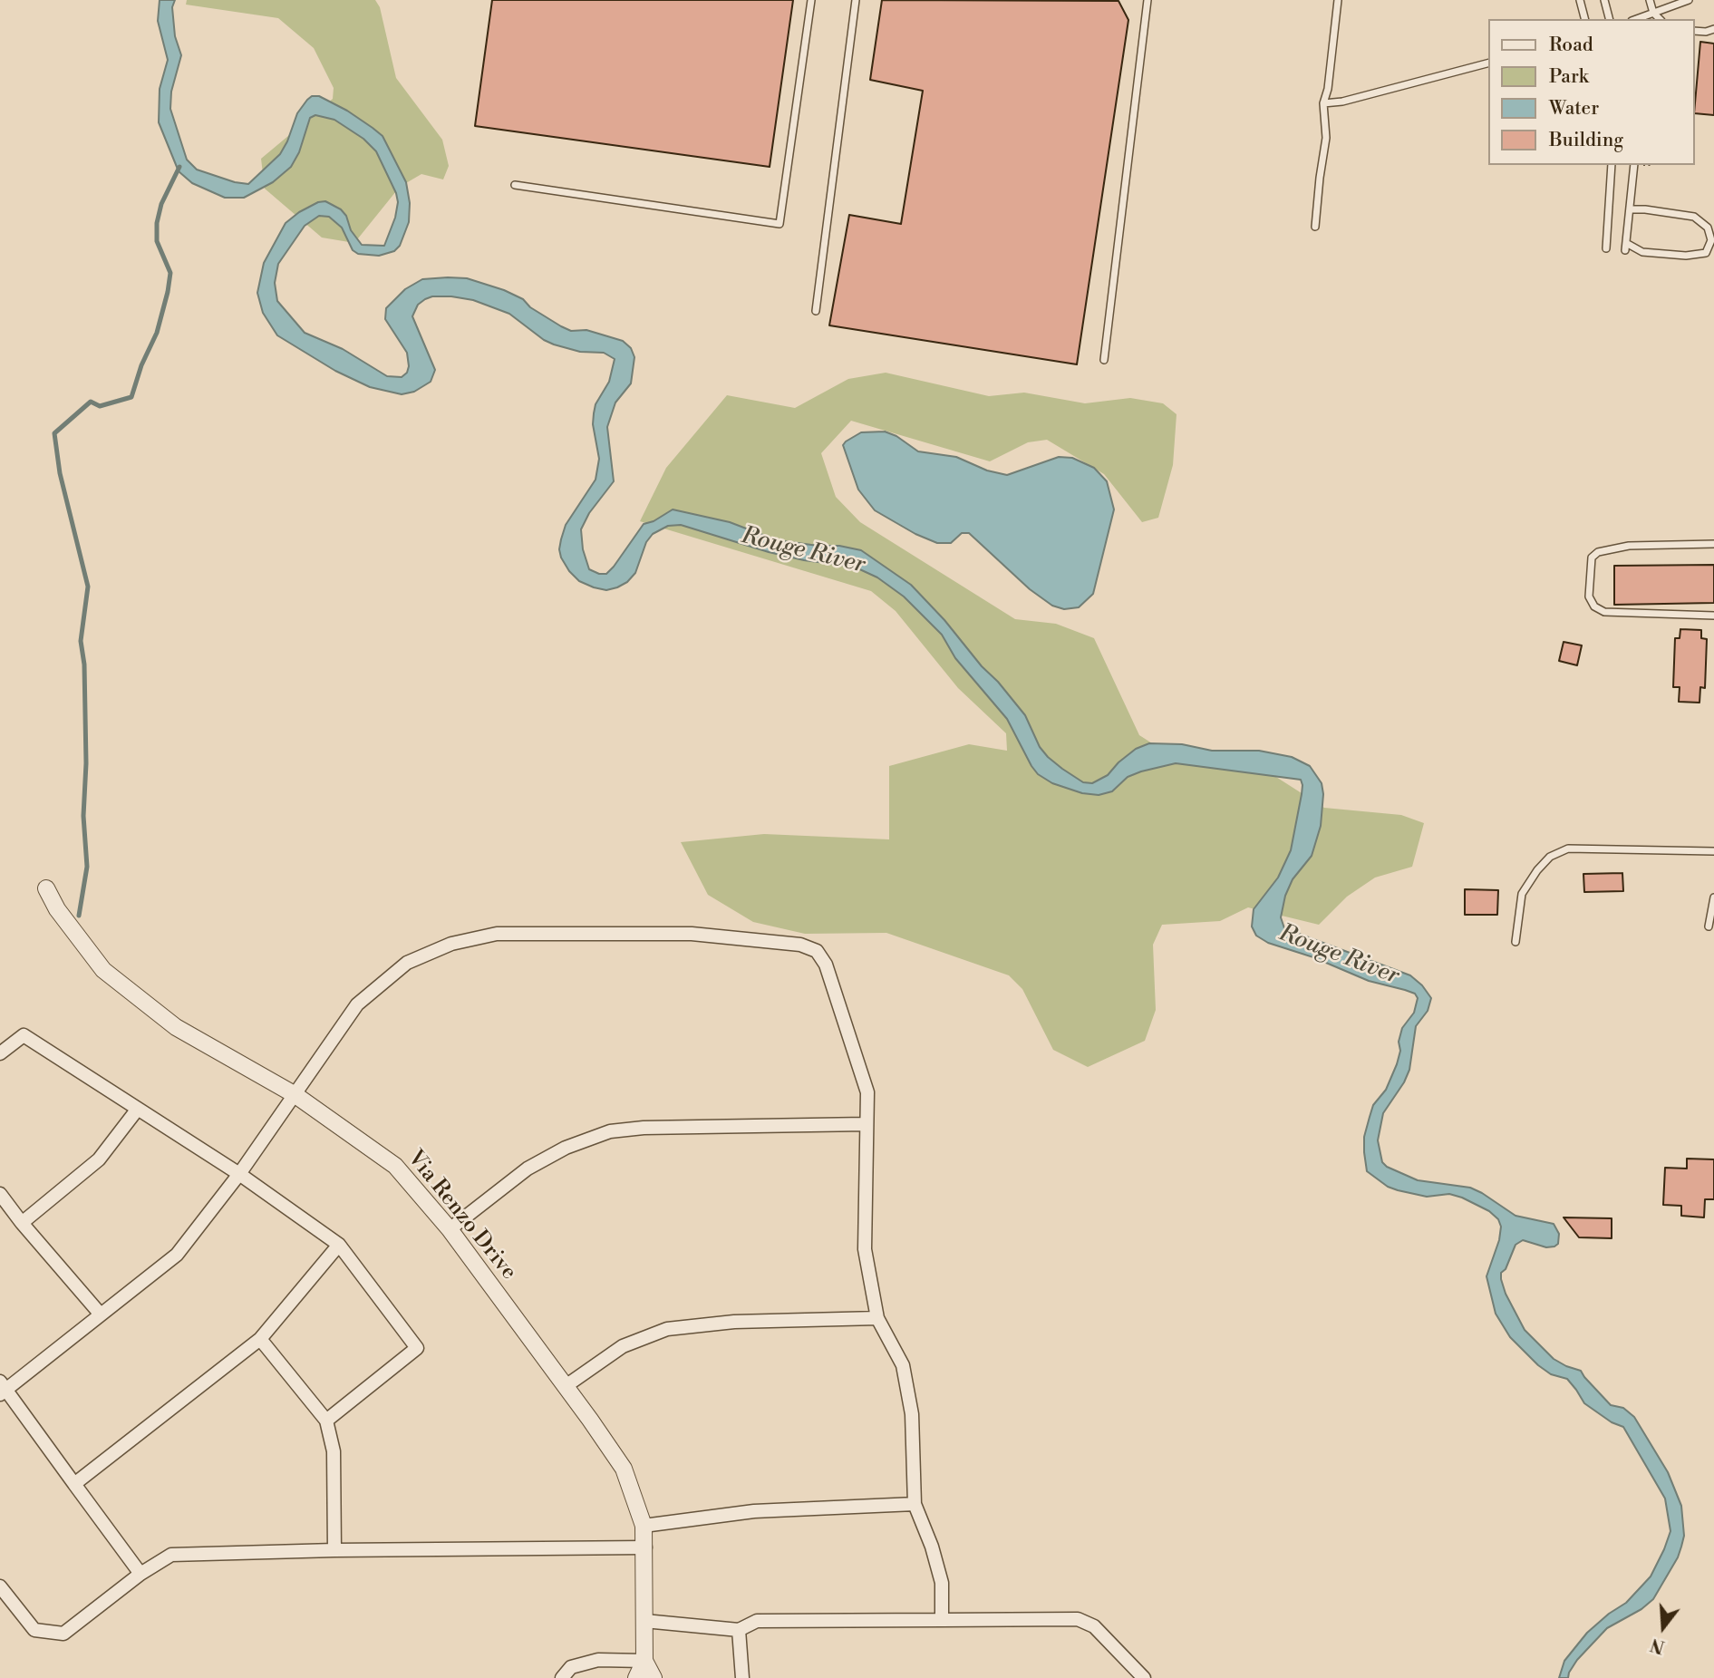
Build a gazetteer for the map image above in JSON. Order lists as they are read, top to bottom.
{
  "streets": {
    "street": ["Via Renzo Drive"]
  },
  "water": ["Rouge River"],
  "legend": [
    "Road",
    "Park",
    "Water",
    "Building"
  ],
  "north": "bottom"
}
